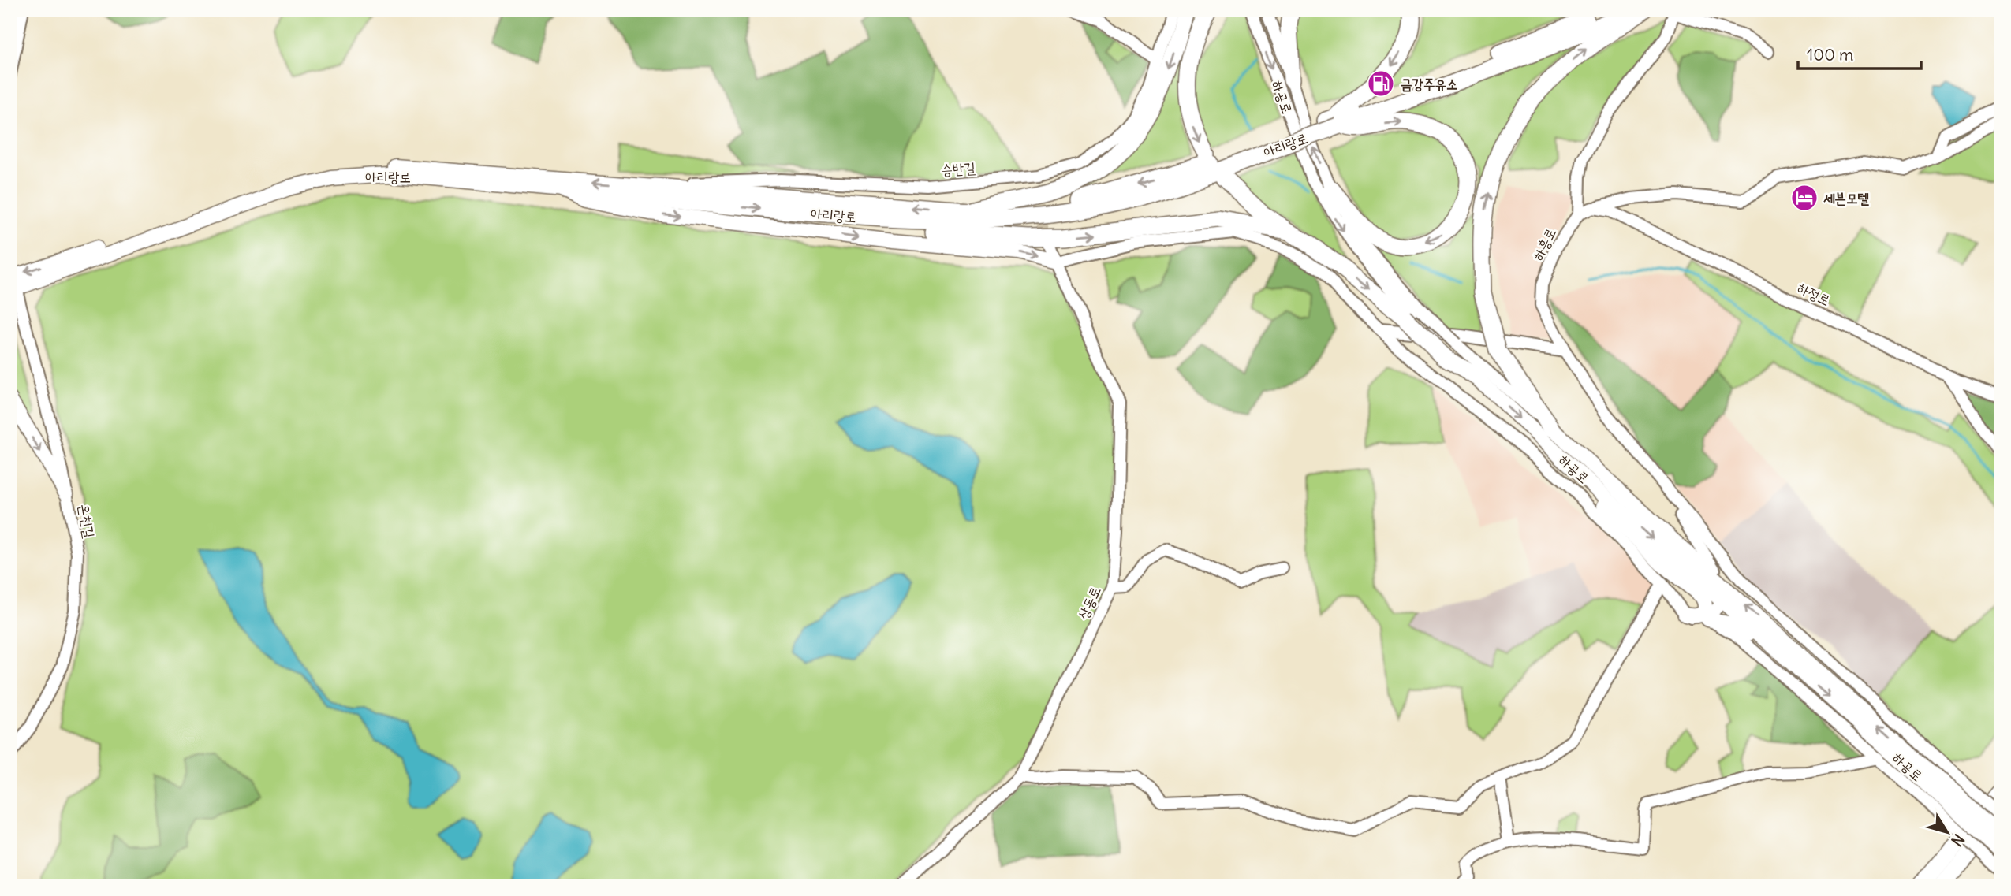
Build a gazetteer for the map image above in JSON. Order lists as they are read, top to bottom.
{
  "streets": {
    "highway": ["아리랑로"],
    "main road": ["하공로"],
    "street": [
      "승반길",
      "하흥로",
      "하정로",
      "온천길",
      "상동로"
    ]
  },
  "crossings": [
    ["아리랑로", "승반길"],
    ["아리랑로", "온천길"]
  ],
  "places": {
    "fuel station": ["금강주유소"],
    "hotel": ["세븐모텔"]
  },
  "scale_bar": "100 m",
  "north": "bottom right"
}
